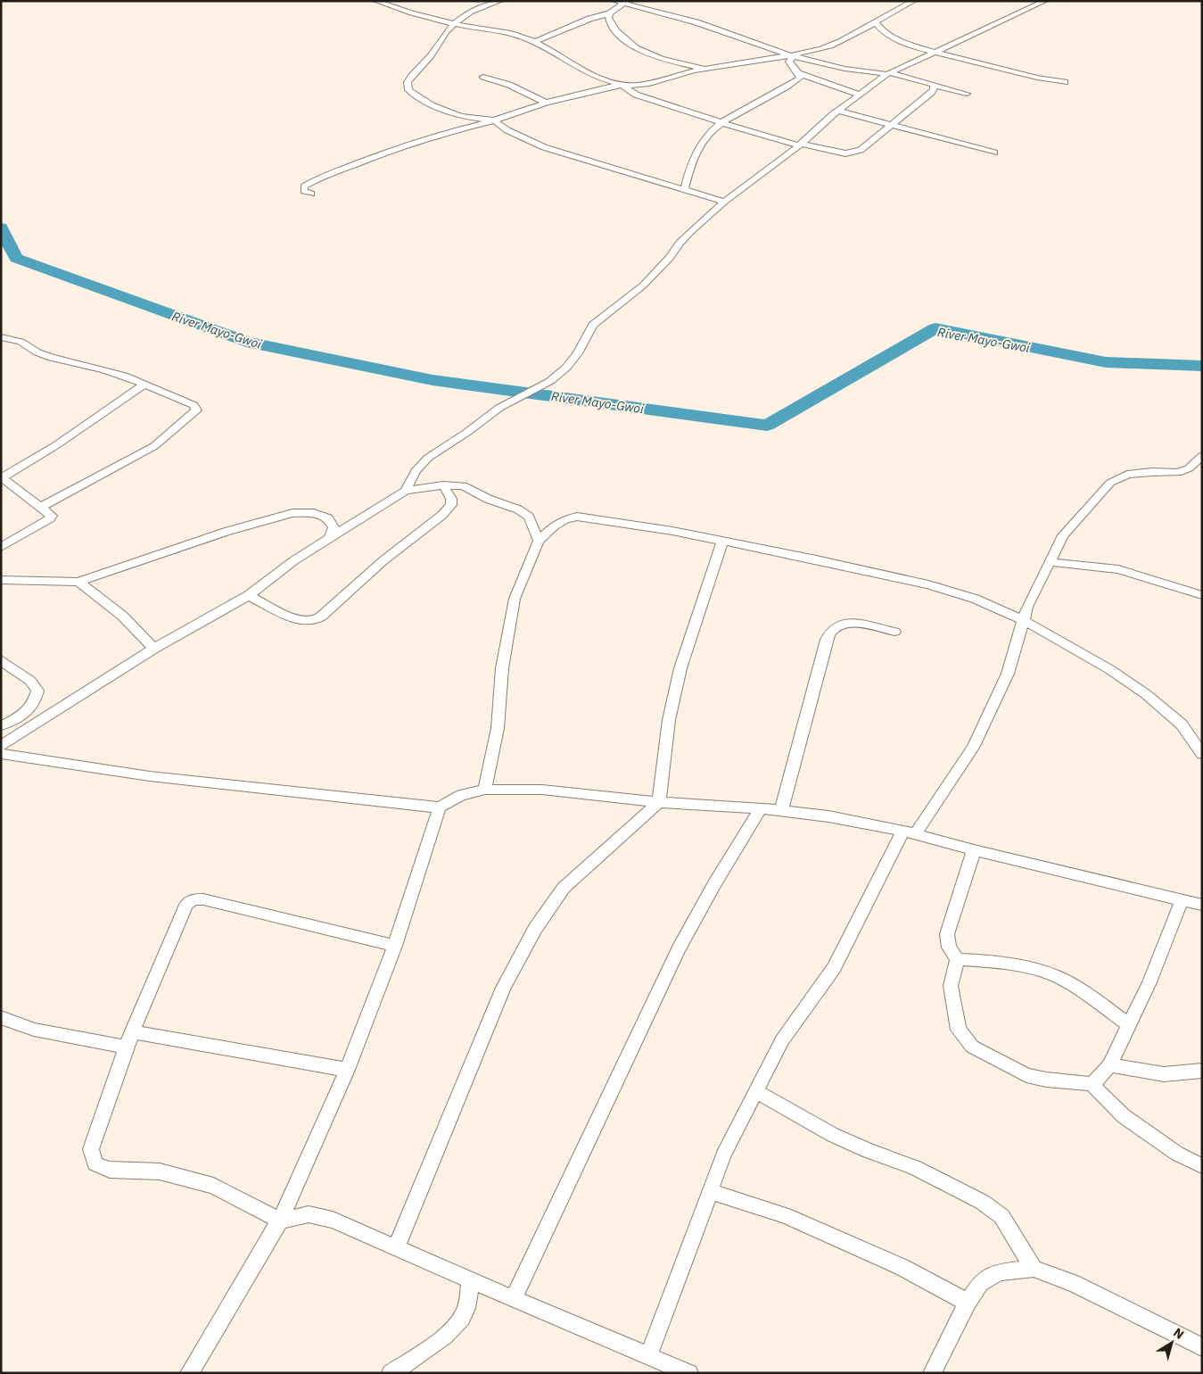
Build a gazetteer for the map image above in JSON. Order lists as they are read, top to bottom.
{
  "water": ["River Mayo-Gwoi"],
  "north": "top right"
}
